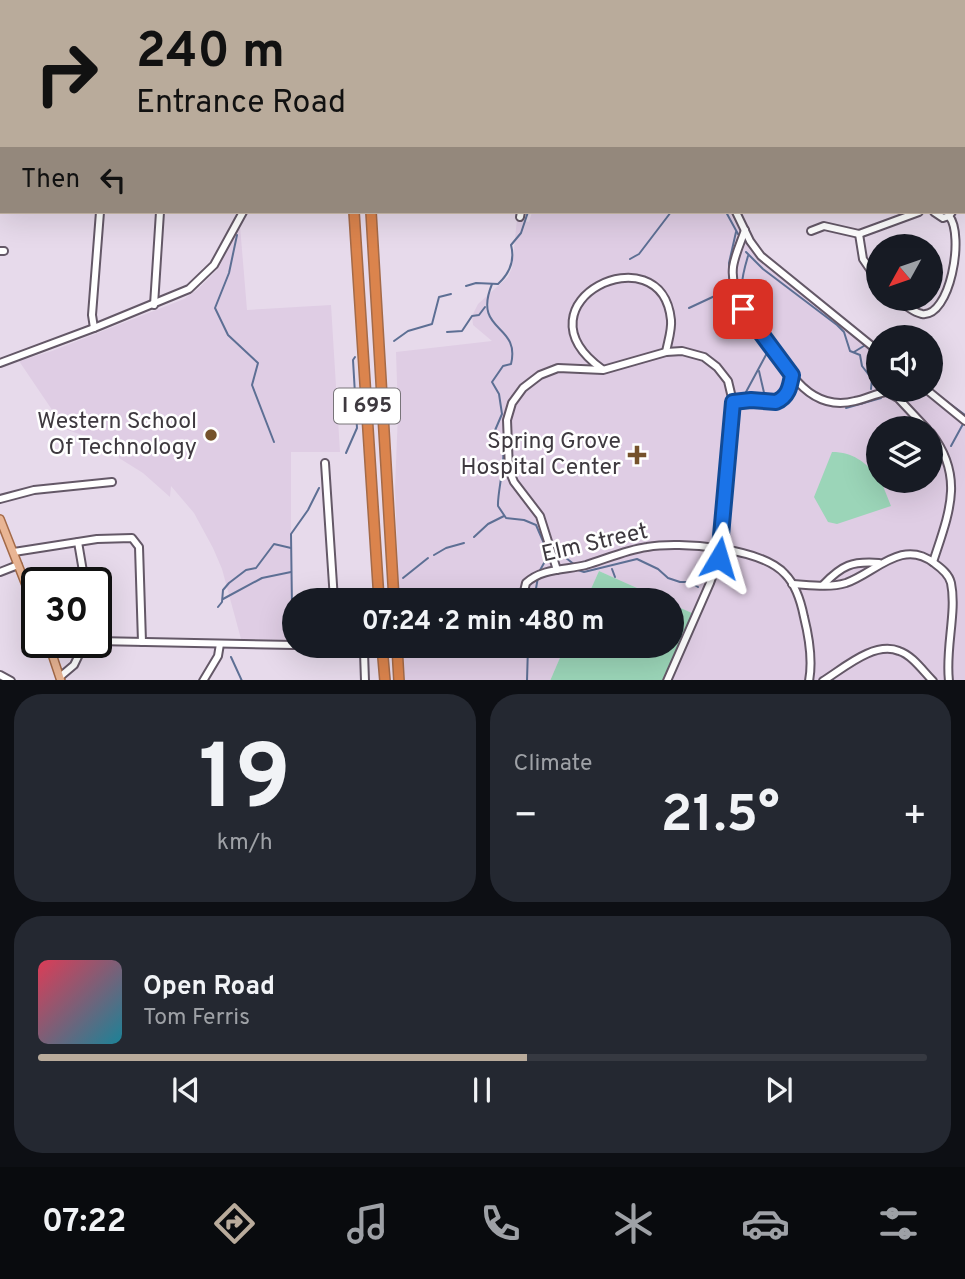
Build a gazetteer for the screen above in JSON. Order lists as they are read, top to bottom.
{
  "streets": {
    "highway": ["I 695"],
    "street": ["Elm Street"]
  },
  "places": {
    "other": ["Western School Of Technology"],
    "health": ["Spring Grove Hospital Center"]
  },
  "north": "bottom left",
  "page": {
    "turn": ["240 m", "Entrance Road"],
    "then": "Then",
    "limit": "30",
    "trip": "07:24 · 2 min · 480 m",
    "tile": [
      ["19", "km/h"],
      "Climate"
    ],
    "heat": ["−", "21.5°", "+"],
    "song": ["Open Road", "Tom Ferris"],
    "tabs": "07:22"
  }
}
